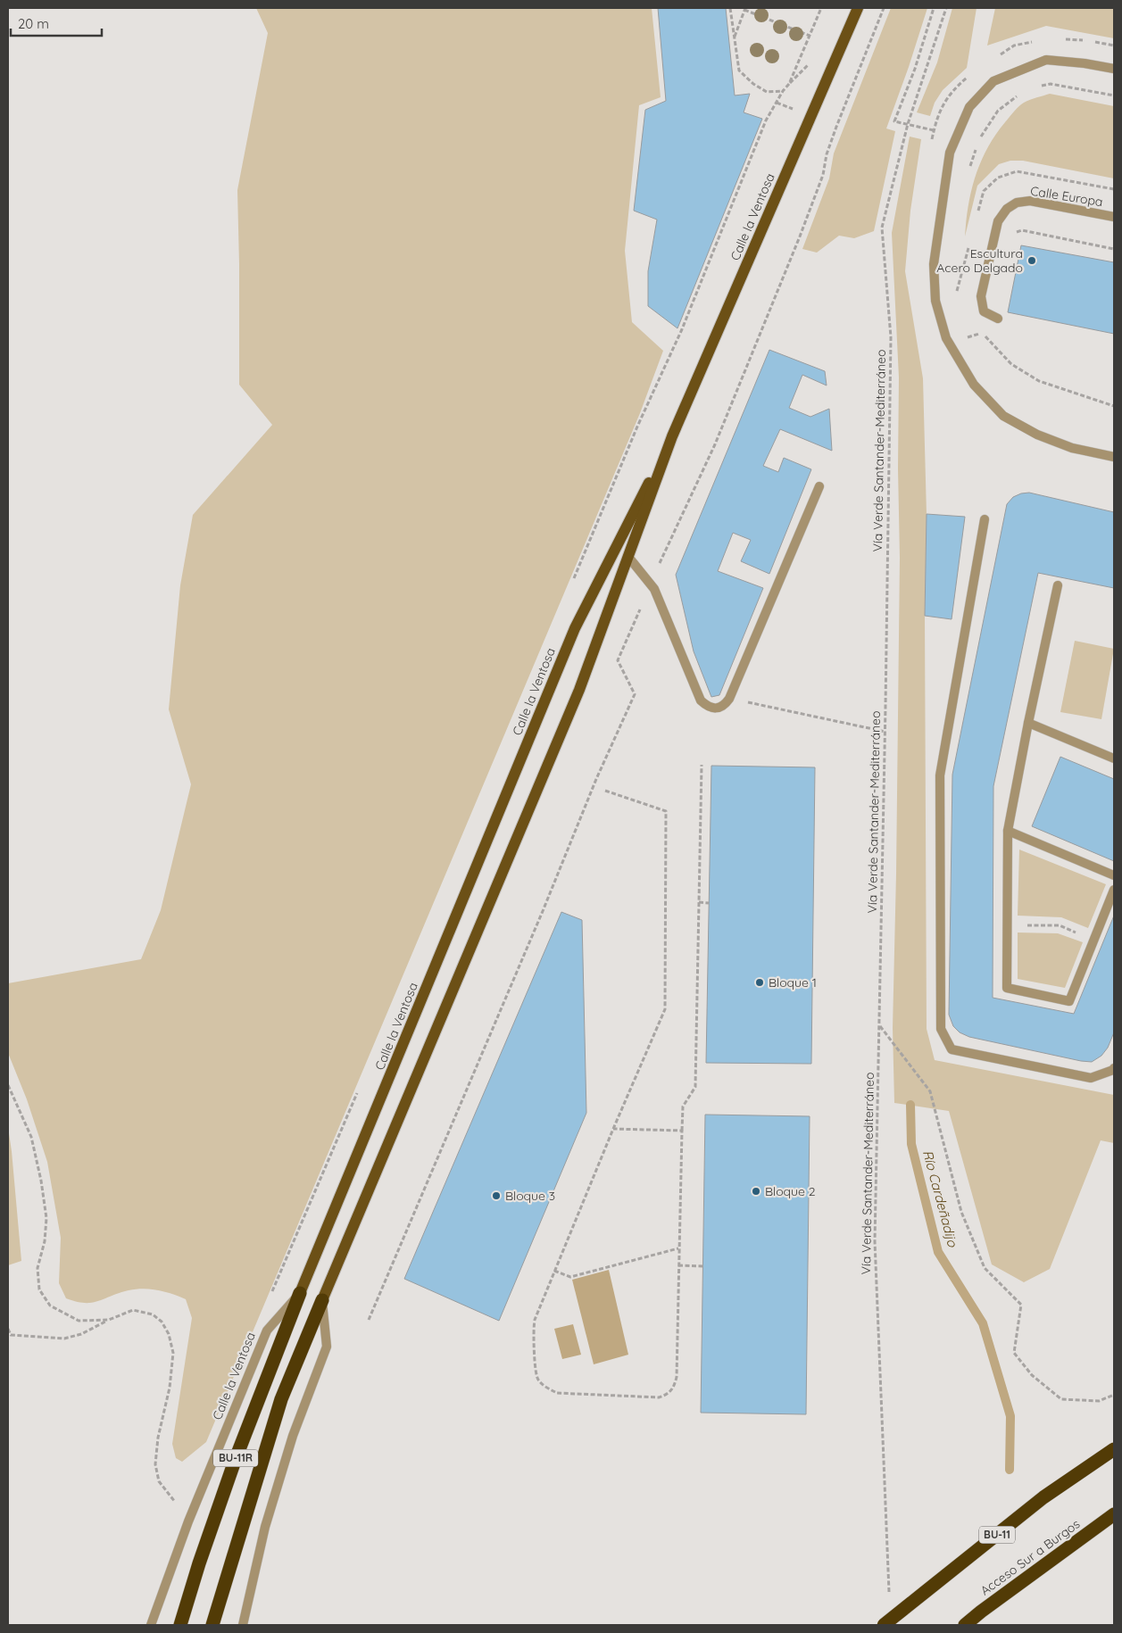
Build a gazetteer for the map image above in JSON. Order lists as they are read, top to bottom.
{
  "streets": {
    "highway": ["BU-11R", "BU-11", "Acceso Sur a Burgos"],
    "main road": ["Calle la Ventosa"],
    "street": ["Calle Europa"],
    "path": ["Vía Verde Santander-Mediterráneo"]
  },
  "crossings": [
    ["Calle la Ventosa", "BU-11R"]
  ],
  "water": ["Río Cardeñadijo"],
  "places": [
    "Escultura Acero Delgado",
    "Bloque 1",
    "Bloque 2",
    "Bloque 3"
  ],
  "scale_bar": "20 m"
}
